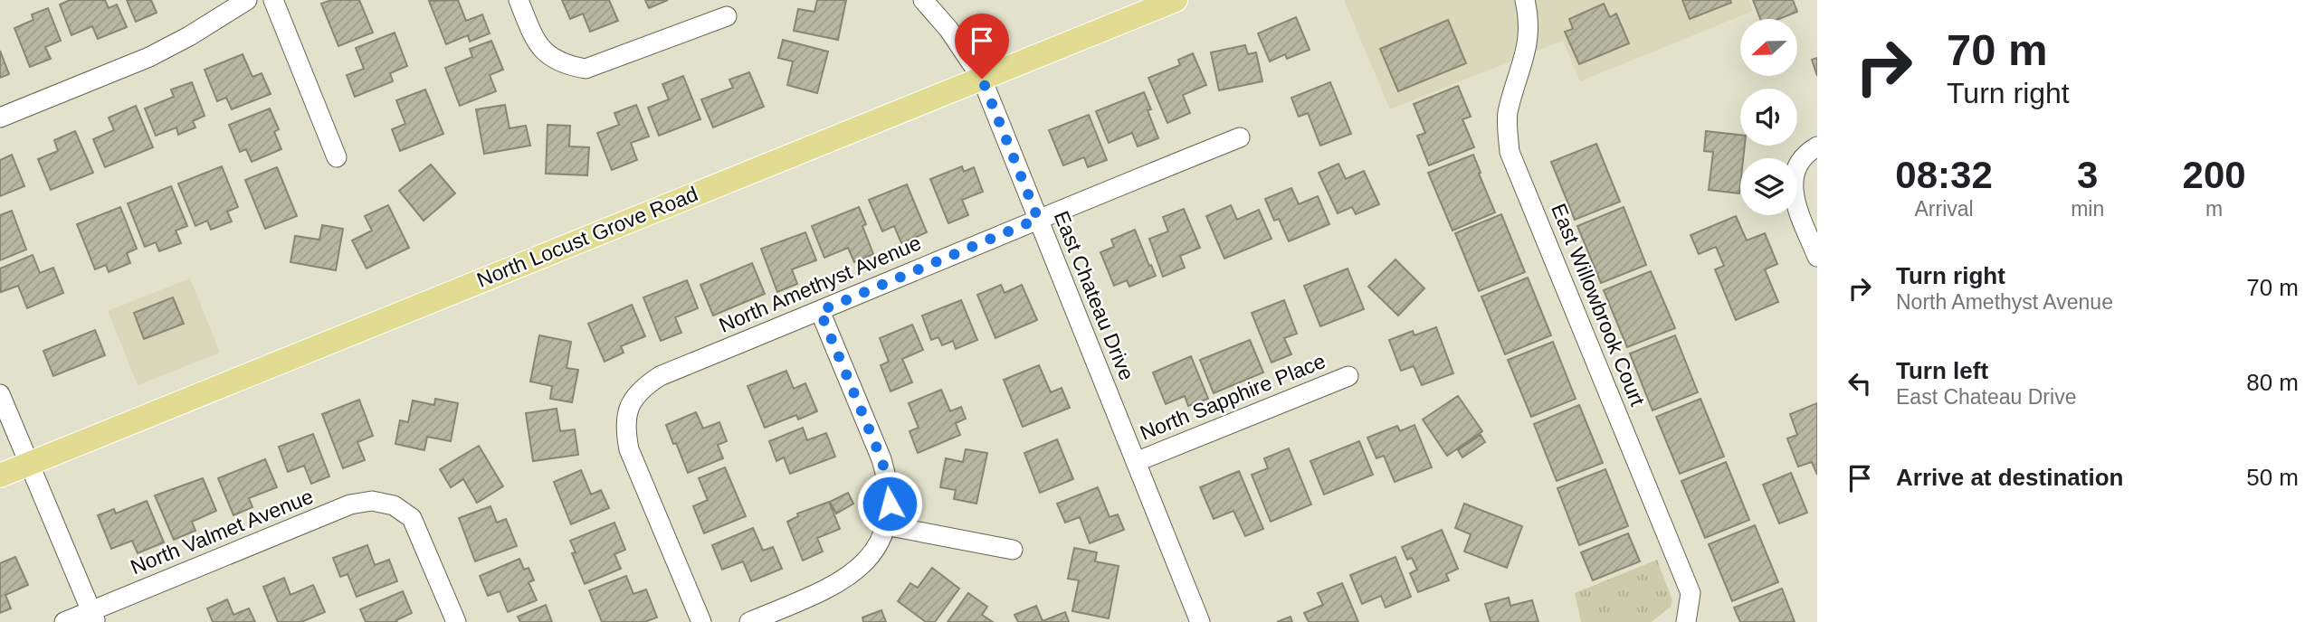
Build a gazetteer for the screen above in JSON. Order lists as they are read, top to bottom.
{
  "streets": {
    "main road": ["North Locust Grove Road"],
    "street": [
      "North Amethyst Avenue",
      "East Chateau Drive",
      "East Willowbrook Court",
      "North Sapphire Place",
      "North Valmet Avenue"
    ]
  },
  "crossings": [
    ["North Locust Grove Road", "East Chateau Drive"],
    ["North Amethyst Avenue", "East Chateau Drive"],
    ["East Chateau Drive", "North Sapphire Place"]
  ],
  "north": "left",
  "page": {
    "turn": ["70 m", "Turn right"],
    "eta": [
      "08:32",
      "Arrival",
      "3",
      "min",
      "200",
      "m"
    ],
    "list": [
      {
        "name": "Turn right",
        "note": "North Amethyst Avenue",
        "value": "70 m"
      },
      {
        "name": "Turn left",
        "note": "East Chateau Drive",
        "value": "80 m"
      },
      {
        "name": "Arrive at destination",
        "value": "50 m"
      }
    ]
  }
}
